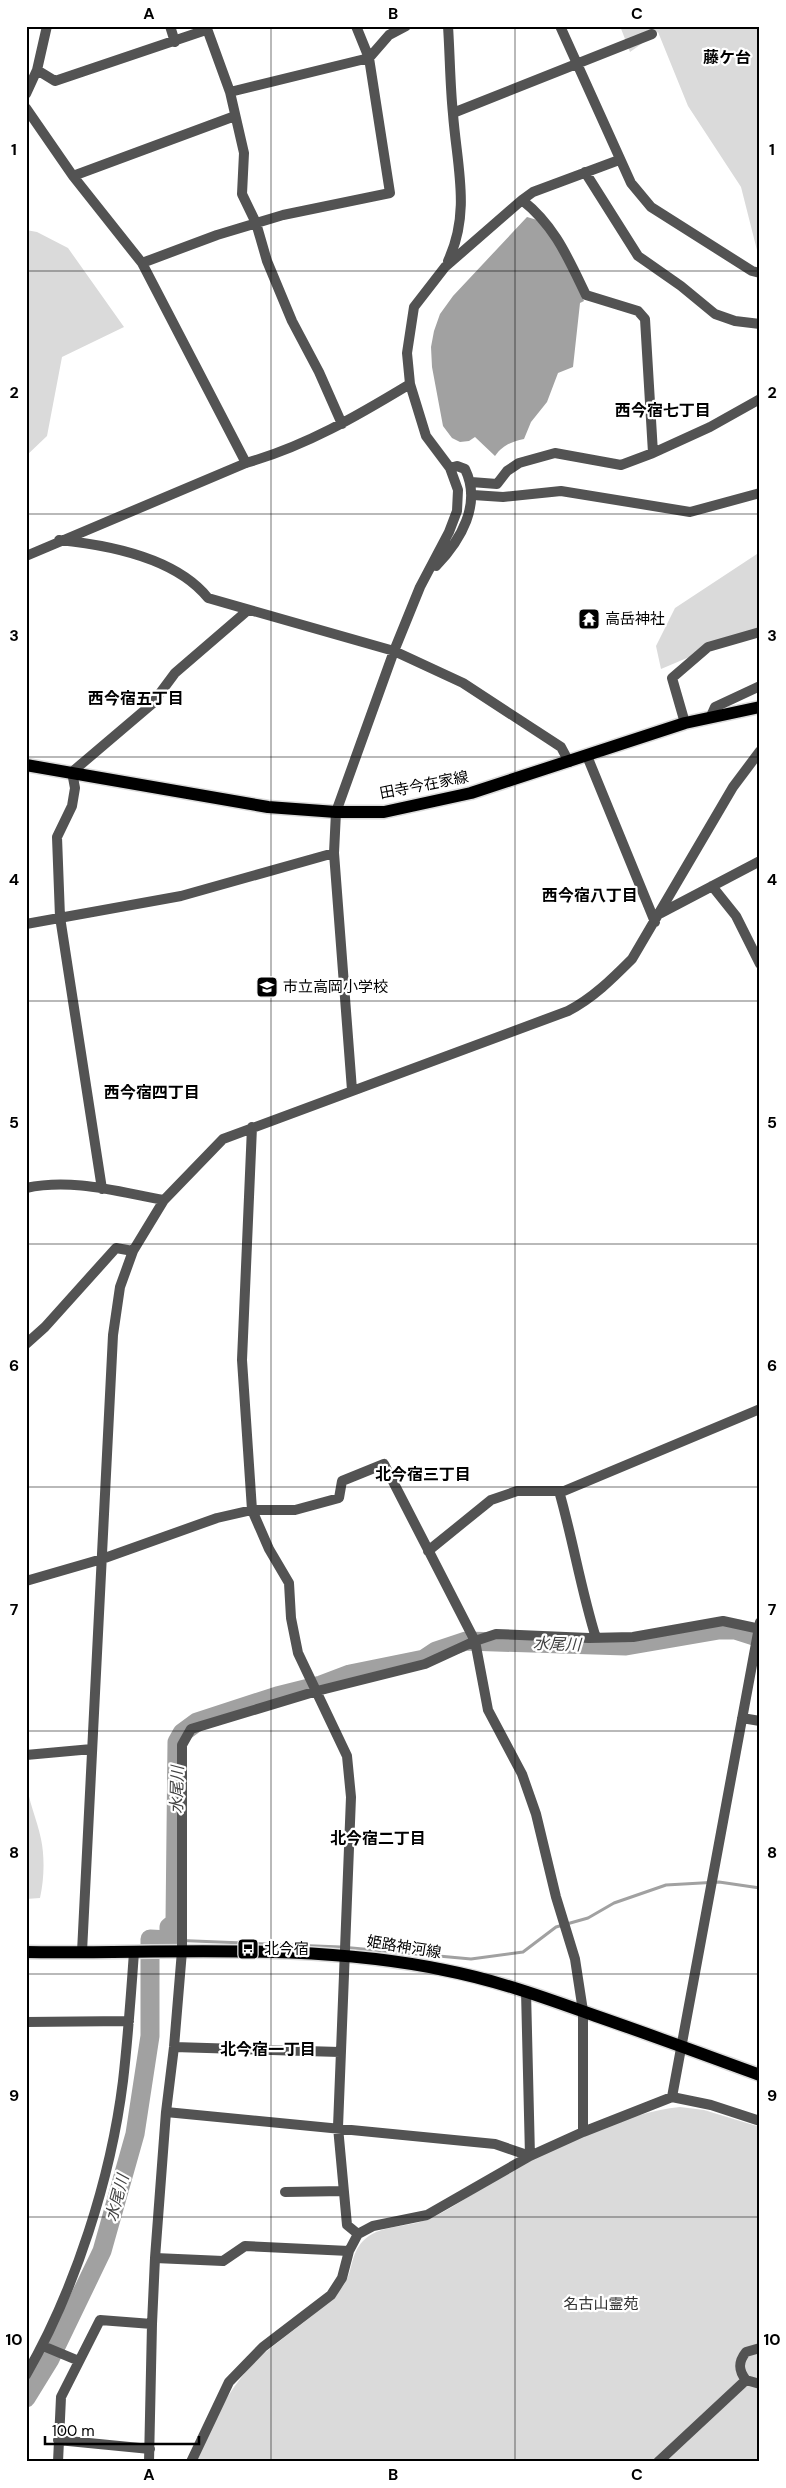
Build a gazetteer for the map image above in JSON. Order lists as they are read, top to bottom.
{
  "streets": {
    "main road": ["田寺今在家線", "姫路神河線"]
  },
  "districts": [
    "藤ケ台",
    "西今宿七丁目",
    "西今宿五丁目",
    "西今宿八丁目",
    "西今宿四丁目",
    "北今宿三丁目",
    "北今宿二丁目",
    "北今宿一丁目"
  ],
  "water": ["水尾川"],
  "parks": ["名古山霊苑"],
  "places": {
    "temple": ["高岳神社"],
    "school or university": ["市立高岡小学校"],
    "bus stop": ["北今宿"]
  },
  "scale_bar": "100 m",
  "grid": {
    "columns": ["A", "B", "C"],
    "rows": [
      "1",
      "2",
      "3",
      "4",
      "5",
      "6",
      "7",
      "8",
      "9",
      "10"
    ]
  }
}
